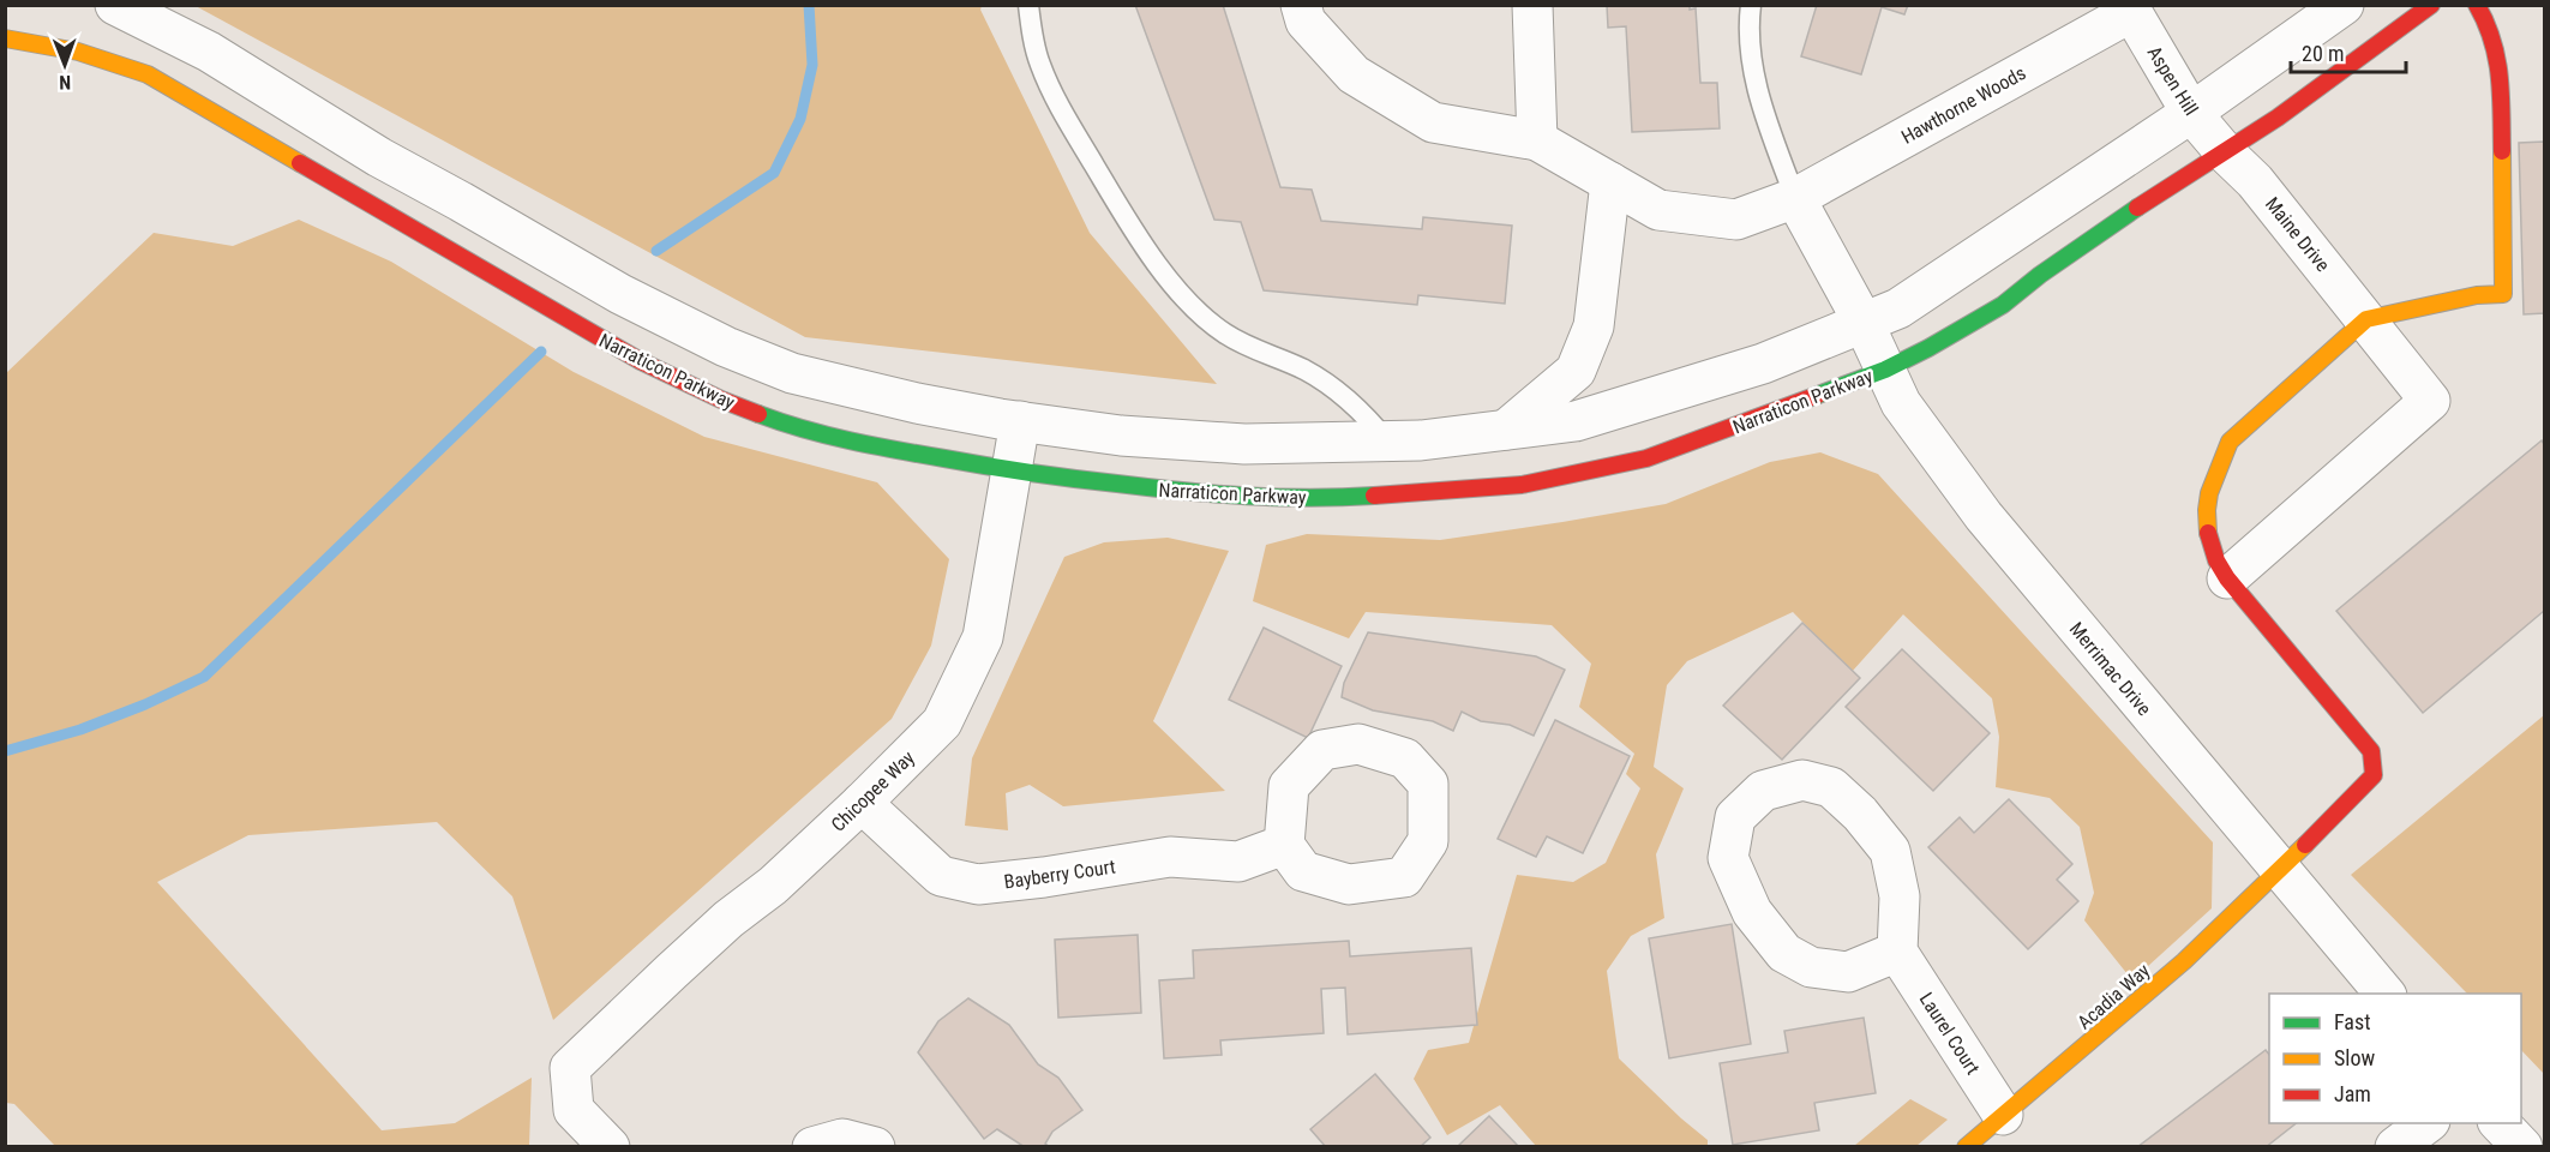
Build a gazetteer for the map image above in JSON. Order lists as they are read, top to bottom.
{
  "streets": {
    "street": [
      "Aspen Hill",
      "Hawthorne Woods",
      "Maine Drive",
      "Narraticon Parkway",
      "Merrimac Drive",
      "Chicopee Way",
      "Bayberry Court",
      "Acadia Way",
      "Laurel Court"
    ]
  },
  "crossings": [
    ["Aspen Hill", "Hawthorne Woods"],
    ["Aspen Hill", "Maine Drive"],
    ["Aspen Hill", "Narraticon Parkway"],
    ["Maine Drive", "Narraticon Parkway"],
    ["Maine Drive", "Acadia Way"],
    ["Narraticon Parkway", "Merrimac Drive"],
    ["Narraticon Parkway", "Chicopee Way"],
    ["Merrimac Drive", "Acadia Way"],
    ["Chicopee Way", "Bayberry Court"],
    ["Acadia Way", "Laurel Court"]
  ],
  "legend": ["Fast", "Slow", "Jam"],
  "scale_bar": "20 m",
  "north": "bottom"
}
